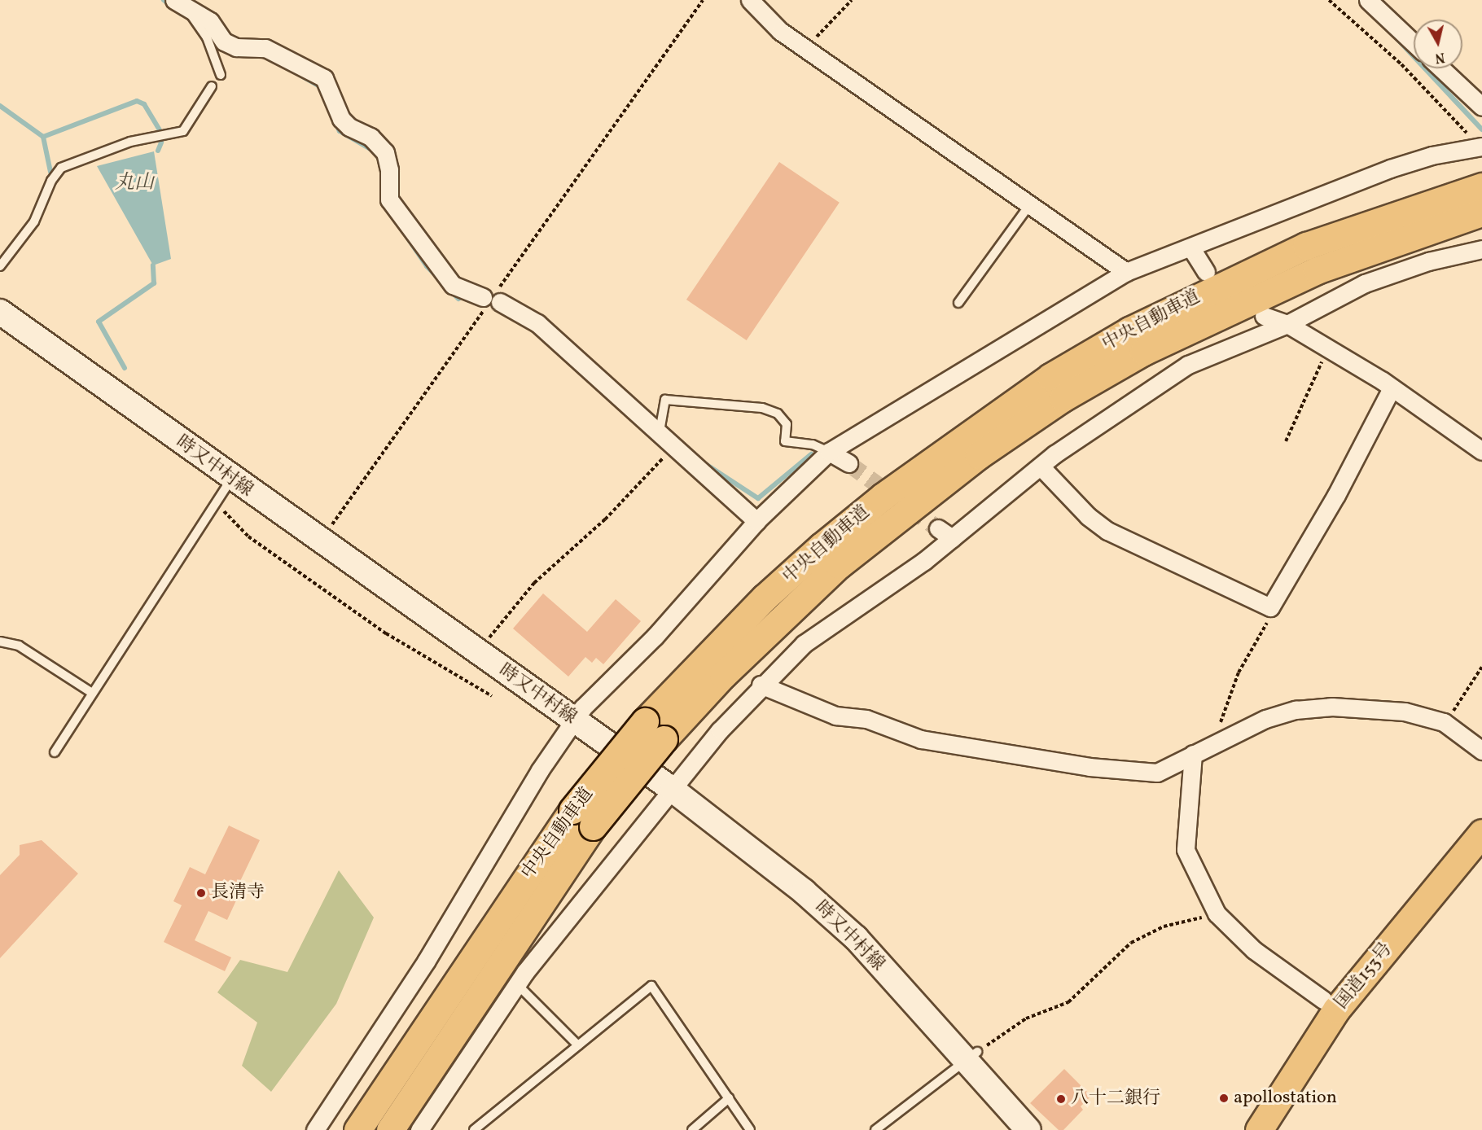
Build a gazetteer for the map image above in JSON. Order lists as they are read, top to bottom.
{
  "streets": {
    "highway": ["中央自動車道", "国道153号"],
    "main road": ["時又中村線"]
  },
  "water": ["丸山"],
  "places": ["長清寺", "apollostation", "八十二銀行"],
  "north": "bottom"
}
